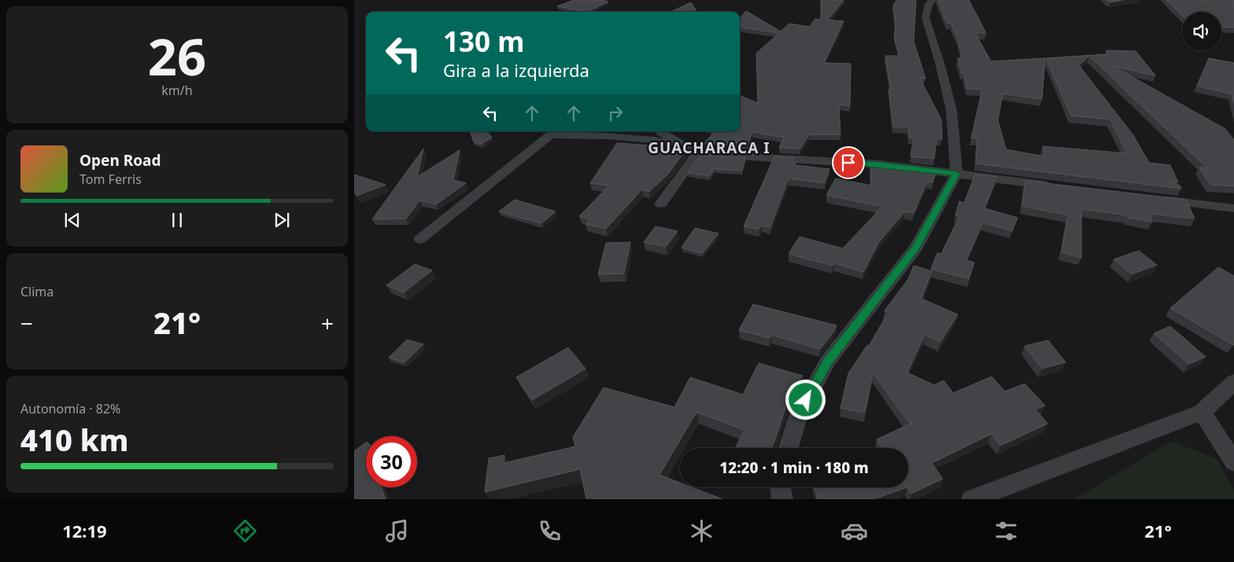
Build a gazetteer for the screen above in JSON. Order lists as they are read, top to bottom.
{
  "districts": ["GUACHARACA I"],
  "page": {
    "tile": [
      ["26", "km/h"],
      "Clima",
      ["Autonomía · 82%", "410 km"]
    ],
    "turn": ["130 m", "Gira a la izquierda"],
    "song": ["Open Road", "Tom Ferris"],
    "heat": ["−", "21°", "+"],
    "limit": "30",
    "trip": "12:20 · 1 min · 180 m",
    "tabs": ["12:19", "21°"]
  }
}
